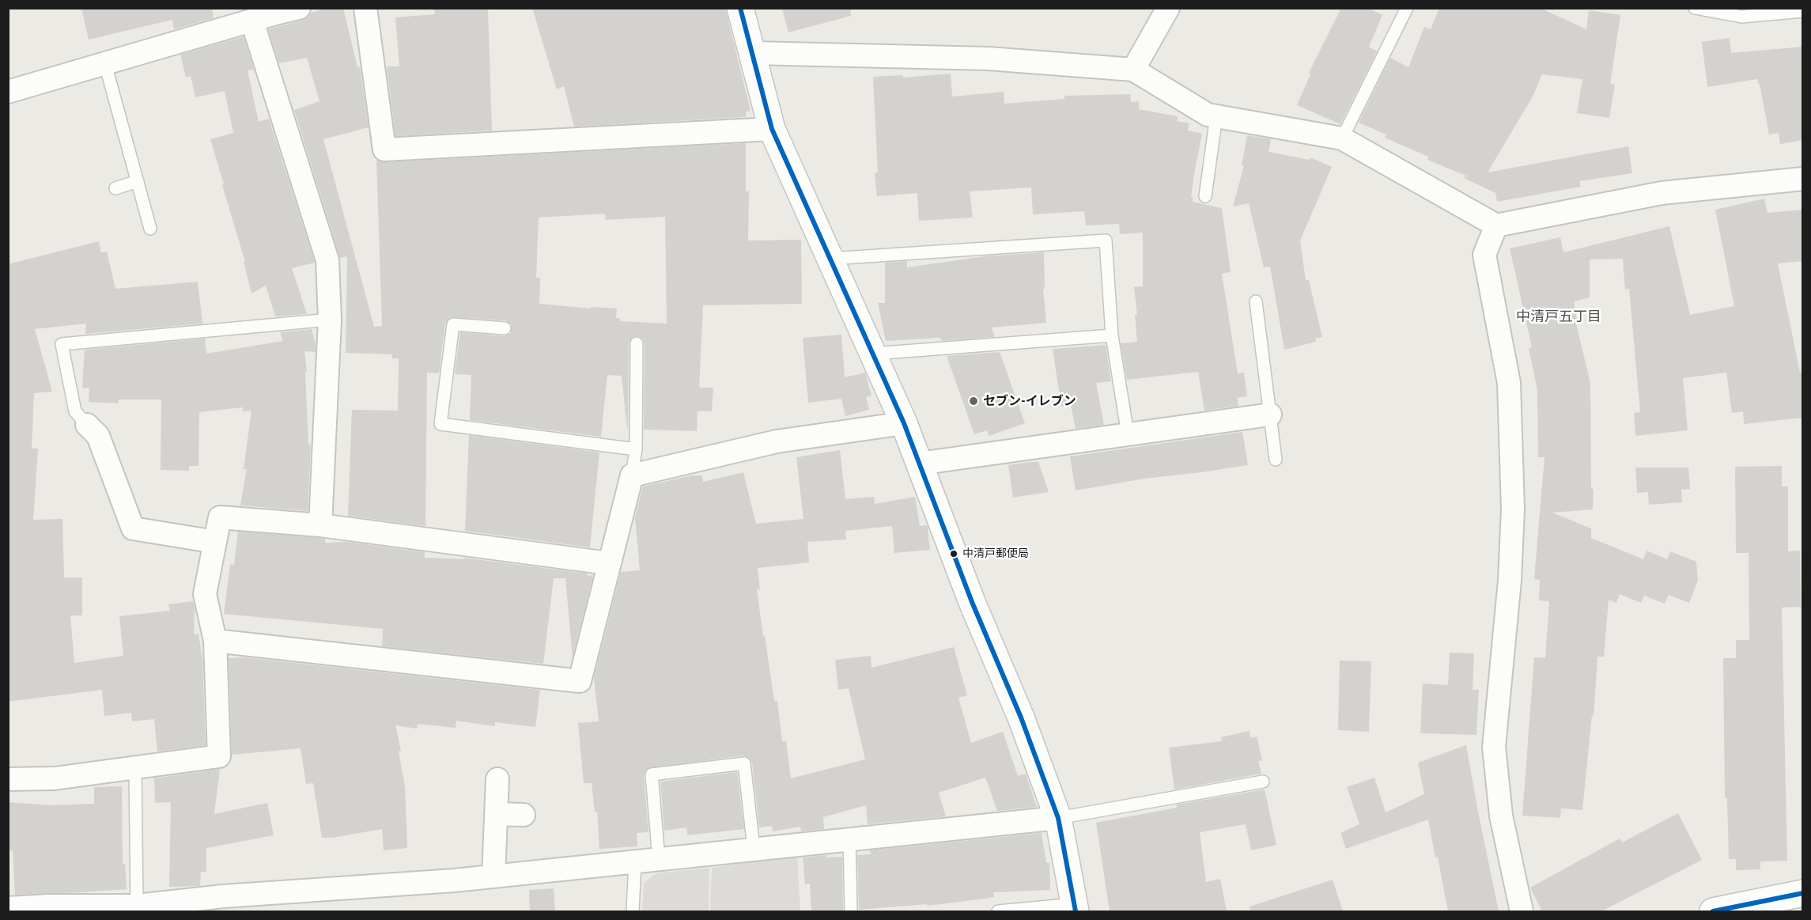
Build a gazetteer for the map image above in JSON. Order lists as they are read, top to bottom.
{
  "districts": ["中清戸五丁目"],
  "places": ["セブン-イレブン", "中清戸郵便局"]
}
